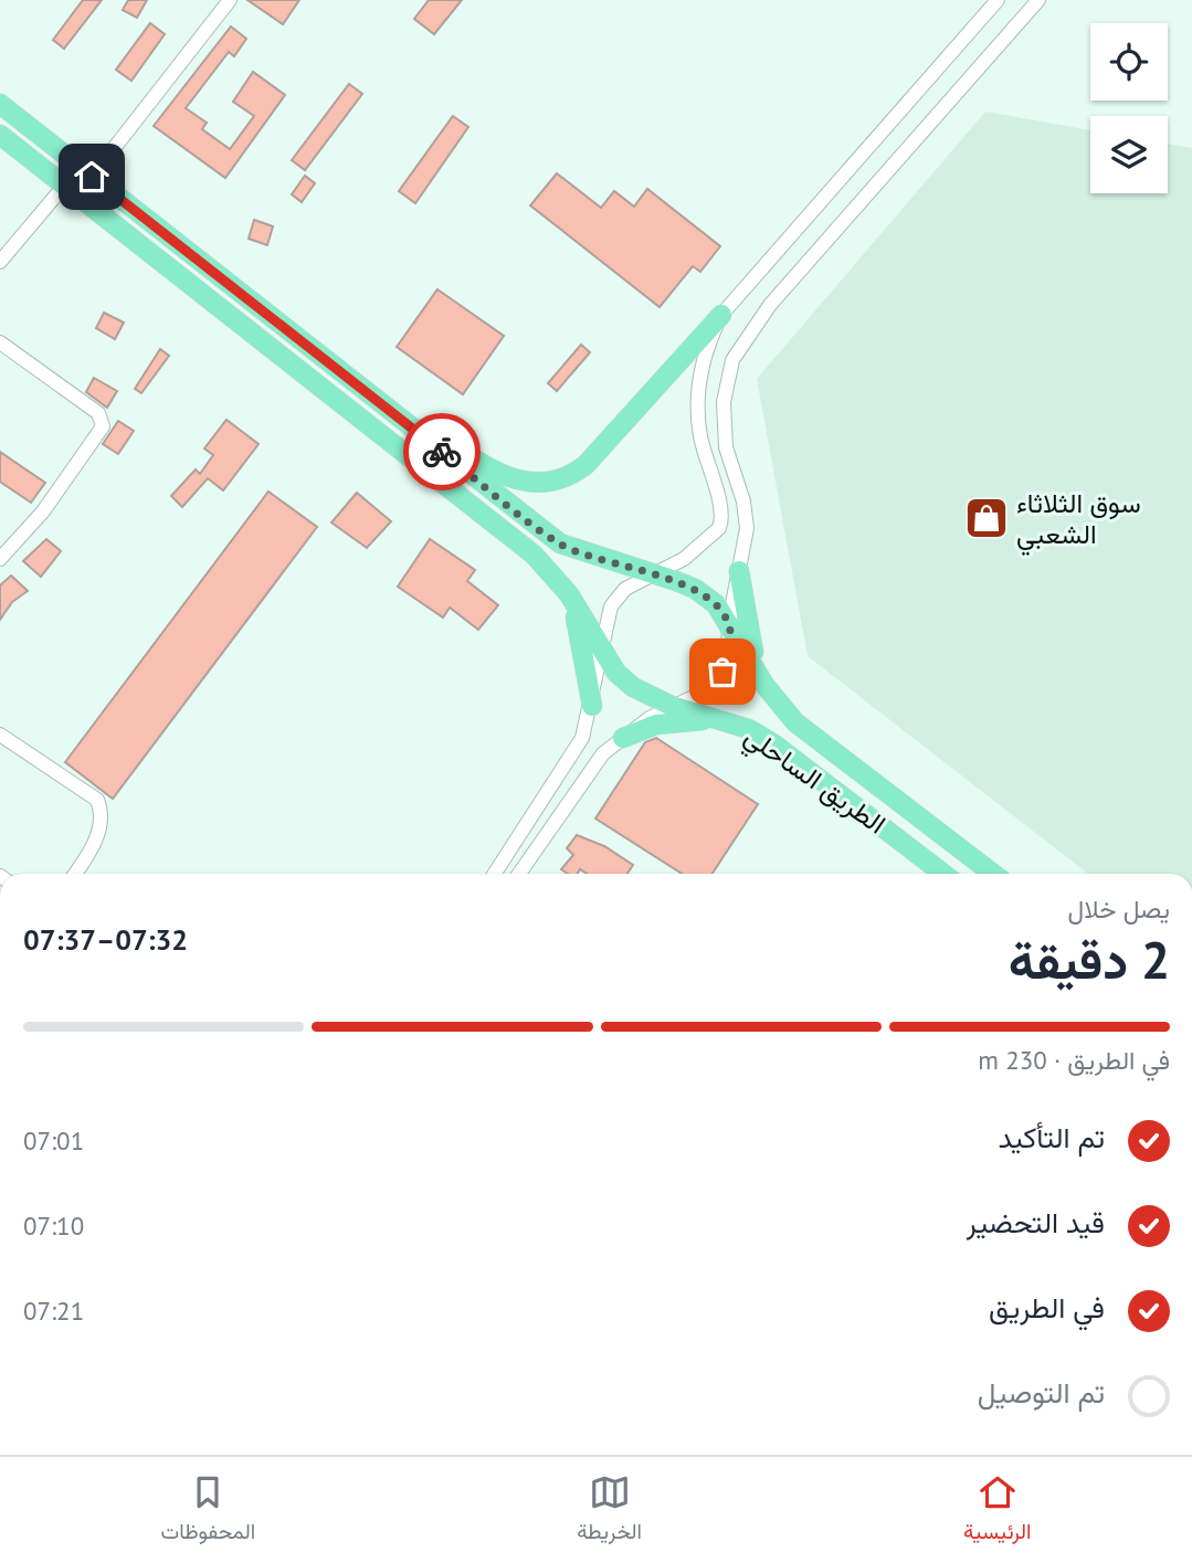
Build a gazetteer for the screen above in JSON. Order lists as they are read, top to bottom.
{
  "streets": {
    "highway": ["الطريق الساحلي"]
  },
  "places": {
    "shop": ["سوق الثلاثاء الشعبي"]
  },
  "page": {
    "heading": ["2 دقيقة", "يصل خلال", "07:32–07:37"],
    "bar": "في الطريق · 230 m",
    "list": [
      ["تم التأكيد", "07:01"],
      ["قيد التحضير", "07:10"],
      ["في الطريق", "07:21"],
      "تم التوصيل"
    ],
    "tabs": ["الرئيسية", "الخريطة", "المحفوظات"]
  }
}
